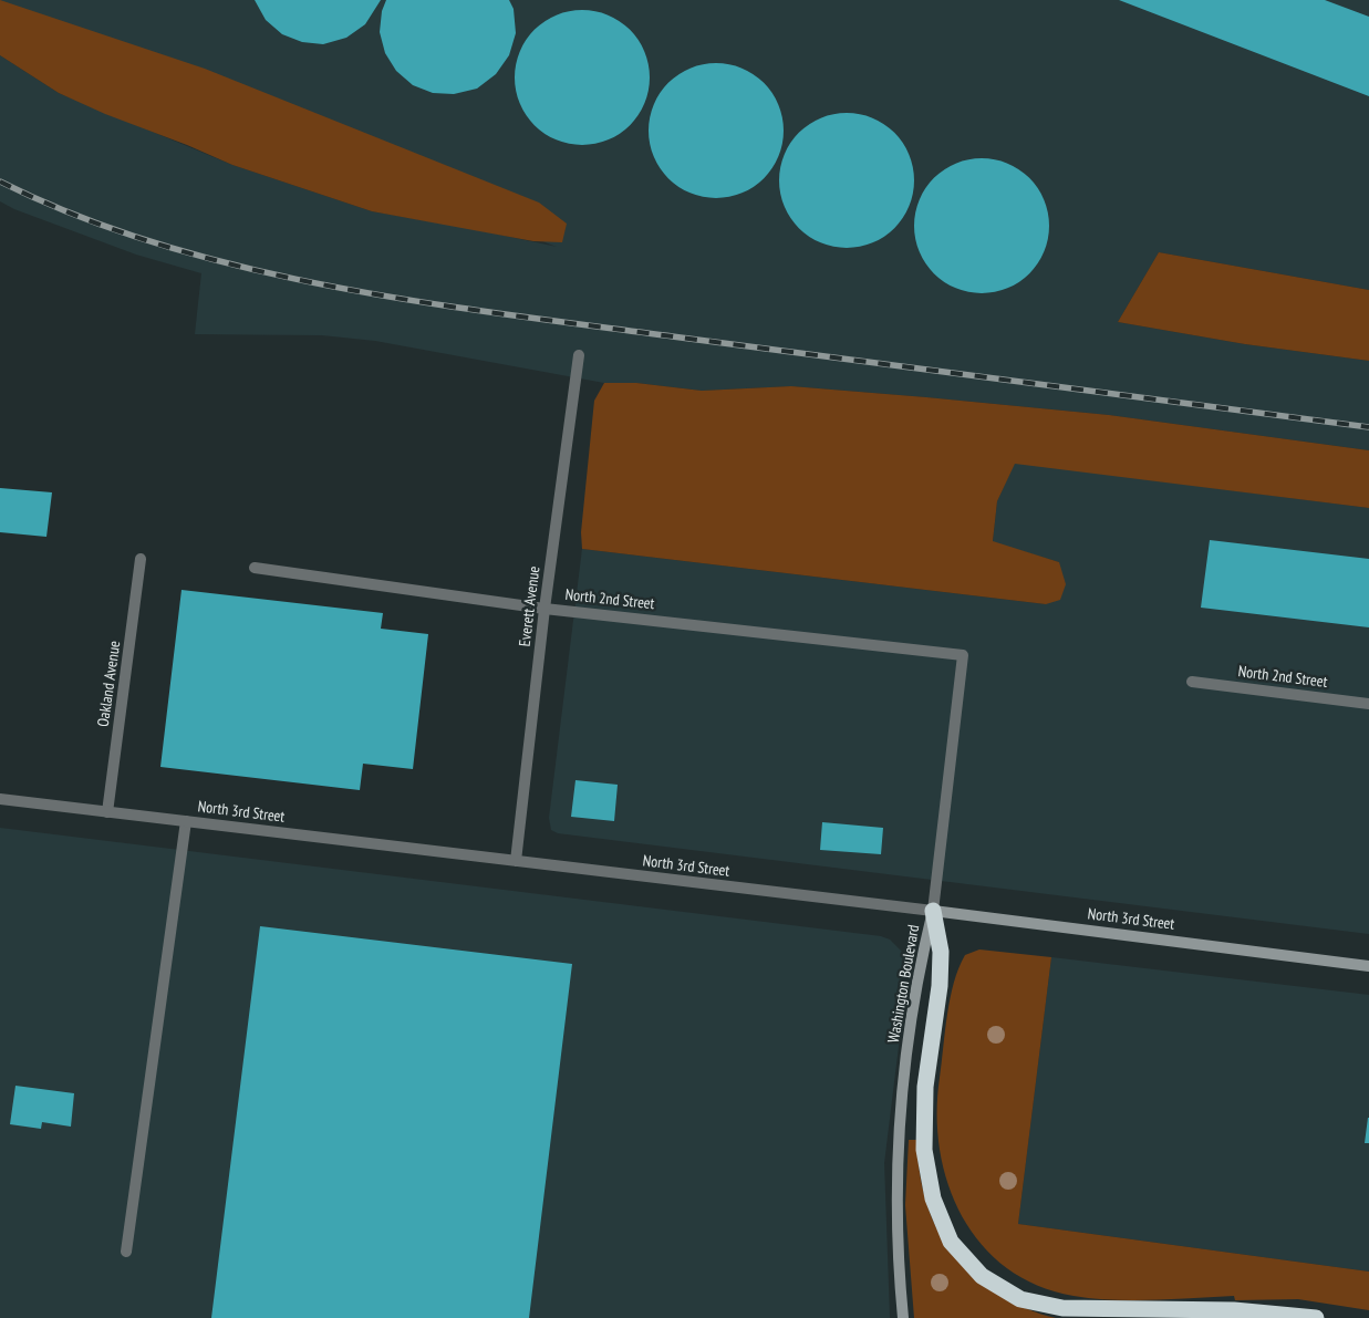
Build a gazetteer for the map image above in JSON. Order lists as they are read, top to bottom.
{
  "streets": {
    "main road": ["North 3rd Street", "Washington Boulevard"],
    "street": ["North 2nd Street", "Everett Avenue", "Oakland Avenue"]
  },
  "crossings": [
    ["North 2nd Street", "Everett Avenue"],
    ["North 2nd Street", "Washington Boulevard"],
    ["Everett Avenue", "North 3rd Street"],
    ["Oakland Avenue", "North 3rd Street"],
    ["North 3rd Street", "Washington Boulevard"]
  ]
}
